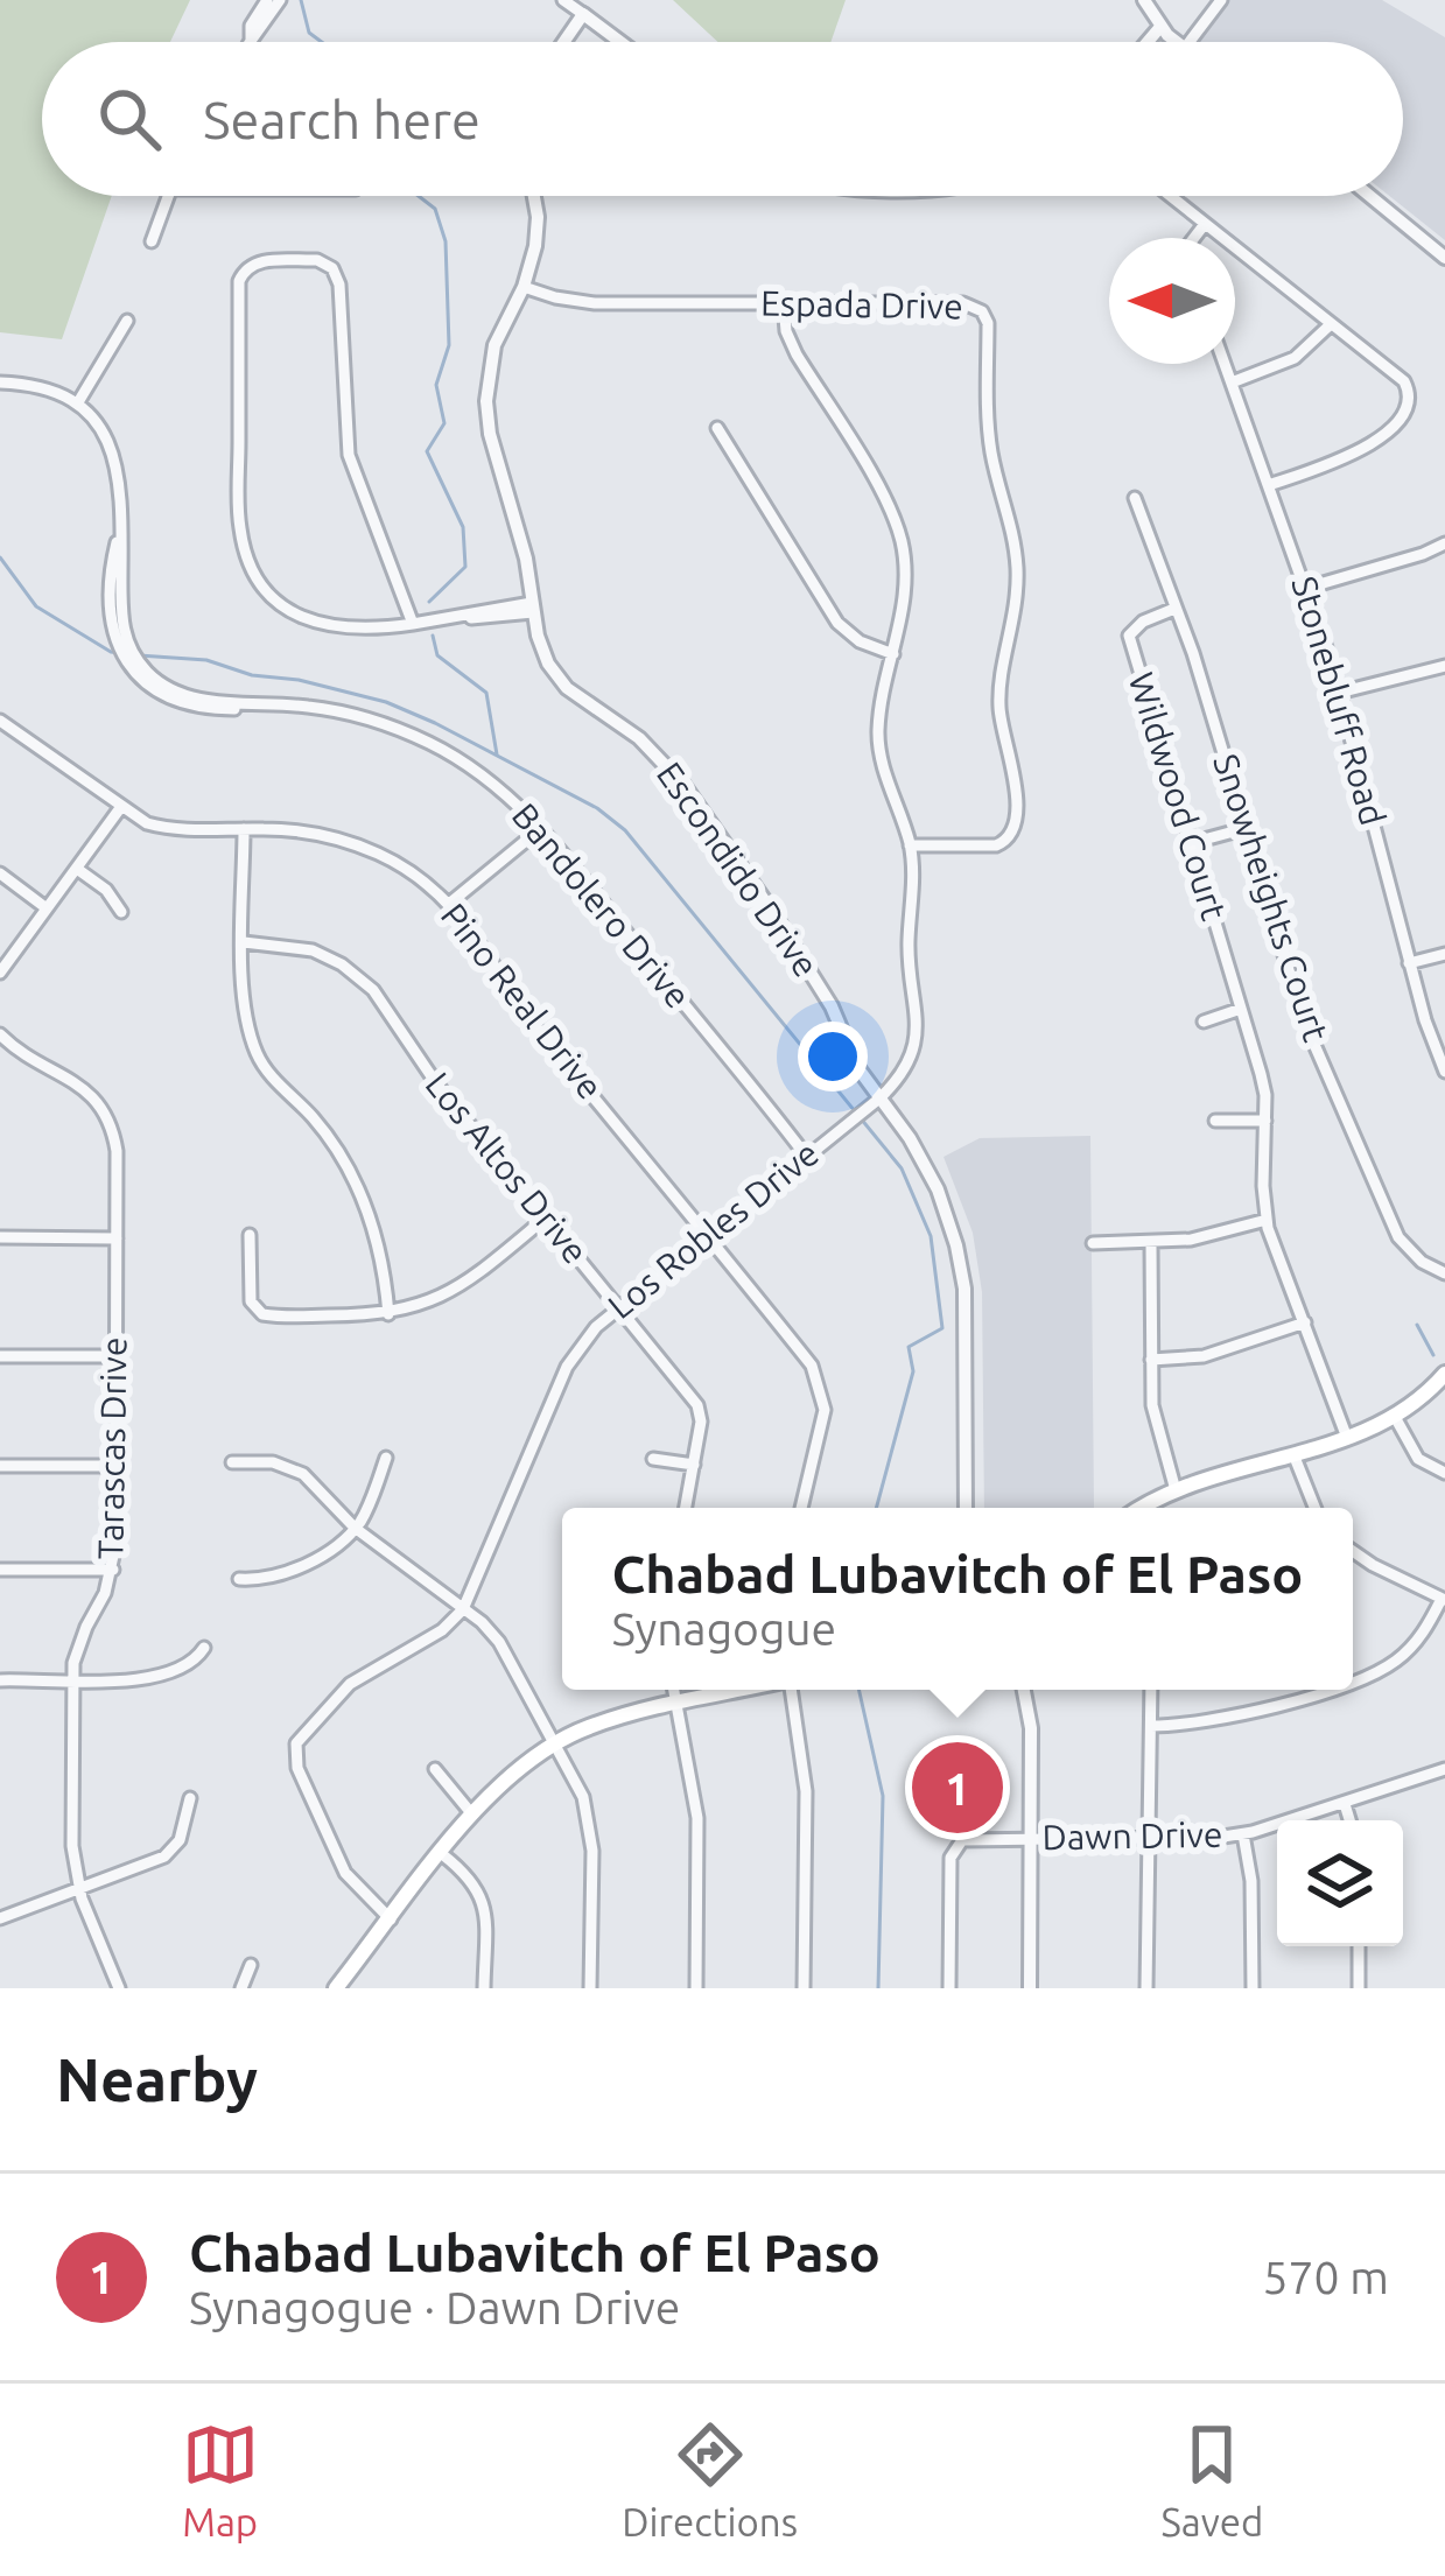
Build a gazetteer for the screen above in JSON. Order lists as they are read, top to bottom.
{
  "streets": {
    "street": [
      "Espada Drive",
      "Stonebluff Road",
      "Wildwood Court",
      "Escondido Drive",
      "Snowheights Court",
      "Bandolero Drive",
      "Pino Real Drive",
      "Los Altos Drive",
      "Los Robles Drive",
      "Tarascas Drive",
      "Dawn Drive"
    ]
  },
  "crossings": [
    ["Espada Drive", "Escondido Drive"],
    ["Espada Drive", "Los Robles Drive"],
    ["Wildwood Court", "Snowheights Court"],
    ["Escondido Drive", "Los Robles Drive"],
    ["Bandolero Drive", "Los Robles Drive"],
    ["Pino Real Drive", "Los Robles Drive"],
    ["Los Altos Drive", "Los Robles Drive"]
  ],
  "north": "left",
  "page": {
    "search": "Search here",
    "popup": ["Chabad Lubavitch of El Paso", "Synagogue"],
    "pins": "1",
    "heading": "Nearby",
    "list": [
      {
        "mark": "1",
        "name": "Chabad Lubavitch of El Paso",
        "note": "Synagogue · Dawn Drive",
        "value": "570 m"
      }
    ],
    "nav": ["Map", "Directions", "Saved"]
  }
}
